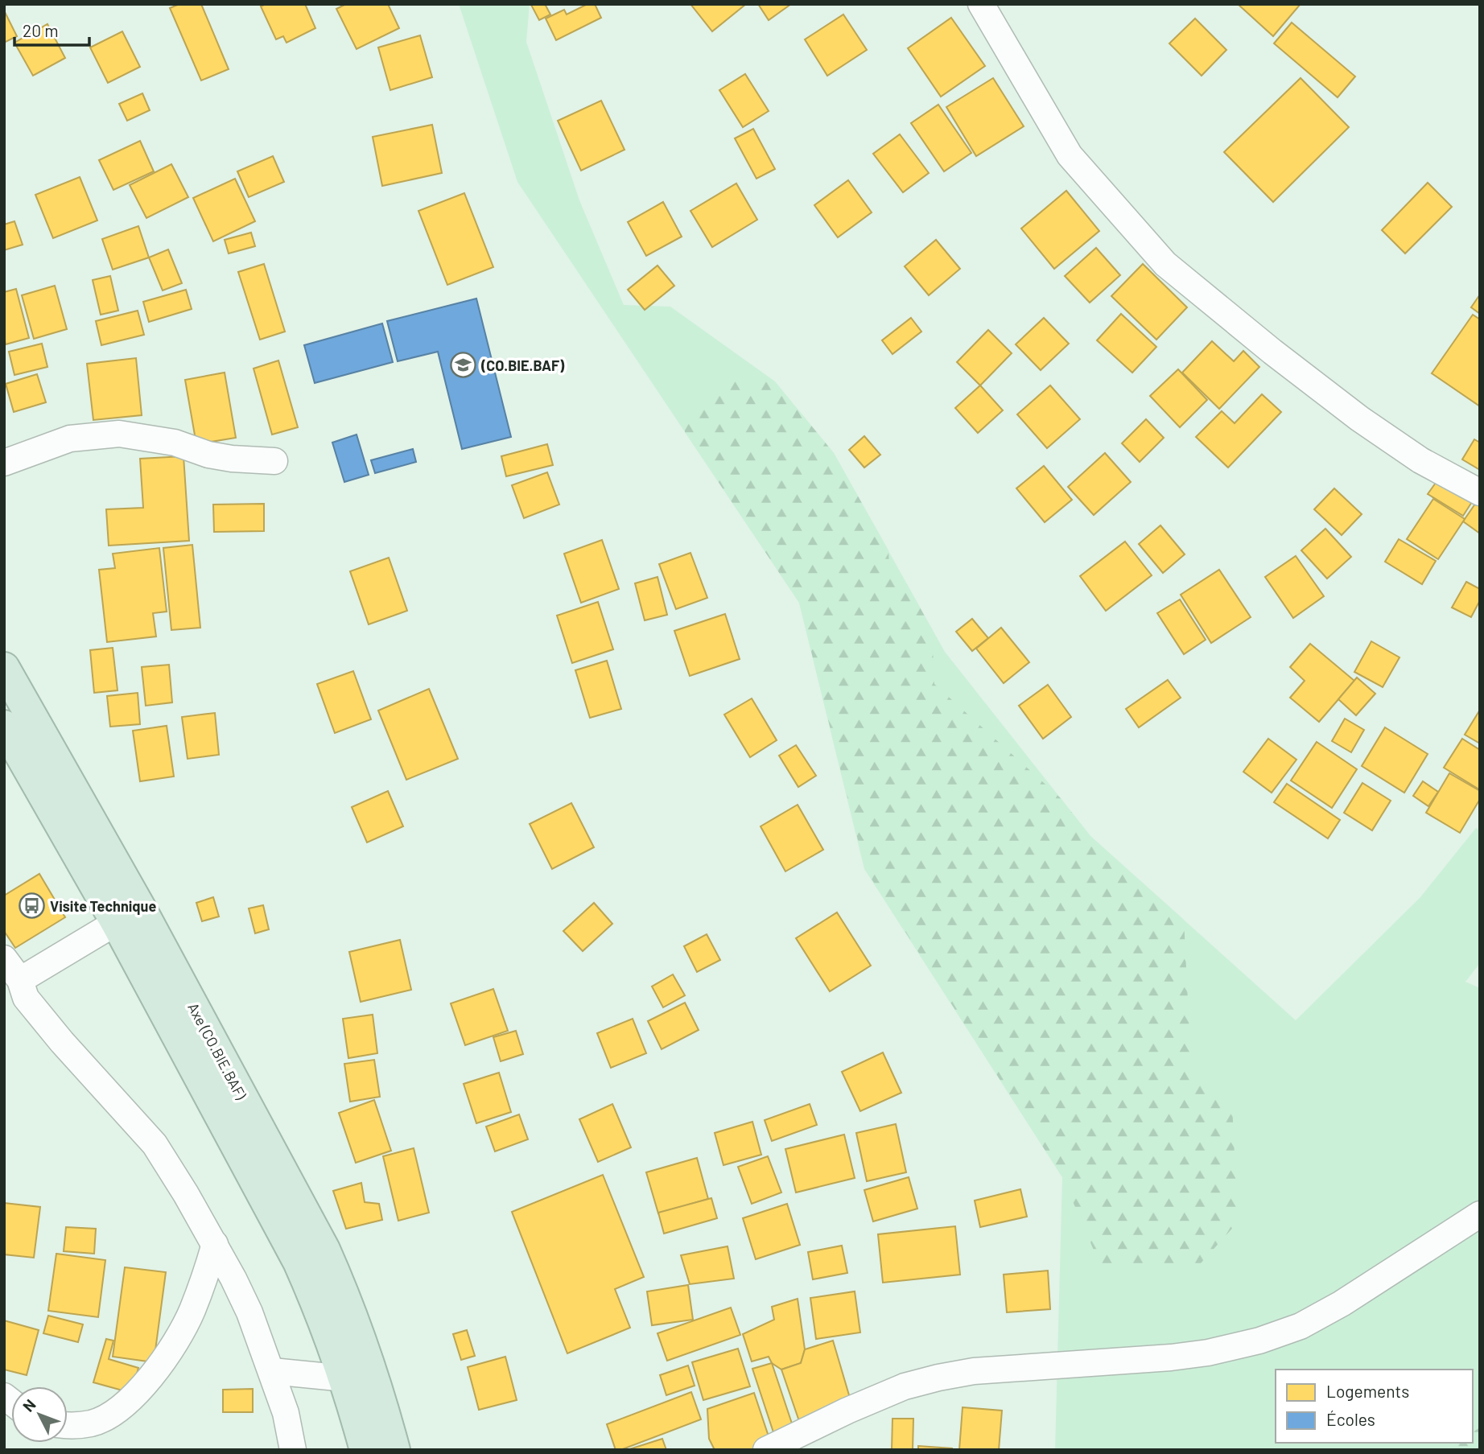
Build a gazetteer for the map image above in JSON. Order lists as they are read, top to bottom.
{
  "streets": {
    "highway": ["Axe (CO.BIE.BAF)"]
  },
  "places": {
    "school or university": ["(CO.BIE.BAF)"],
    "bus stop": ["Visite Technique"]
  },
  "legend": ["Logements", "Écoles"],
  "scale_bar": "20 m",
  "north": "top left"
}
